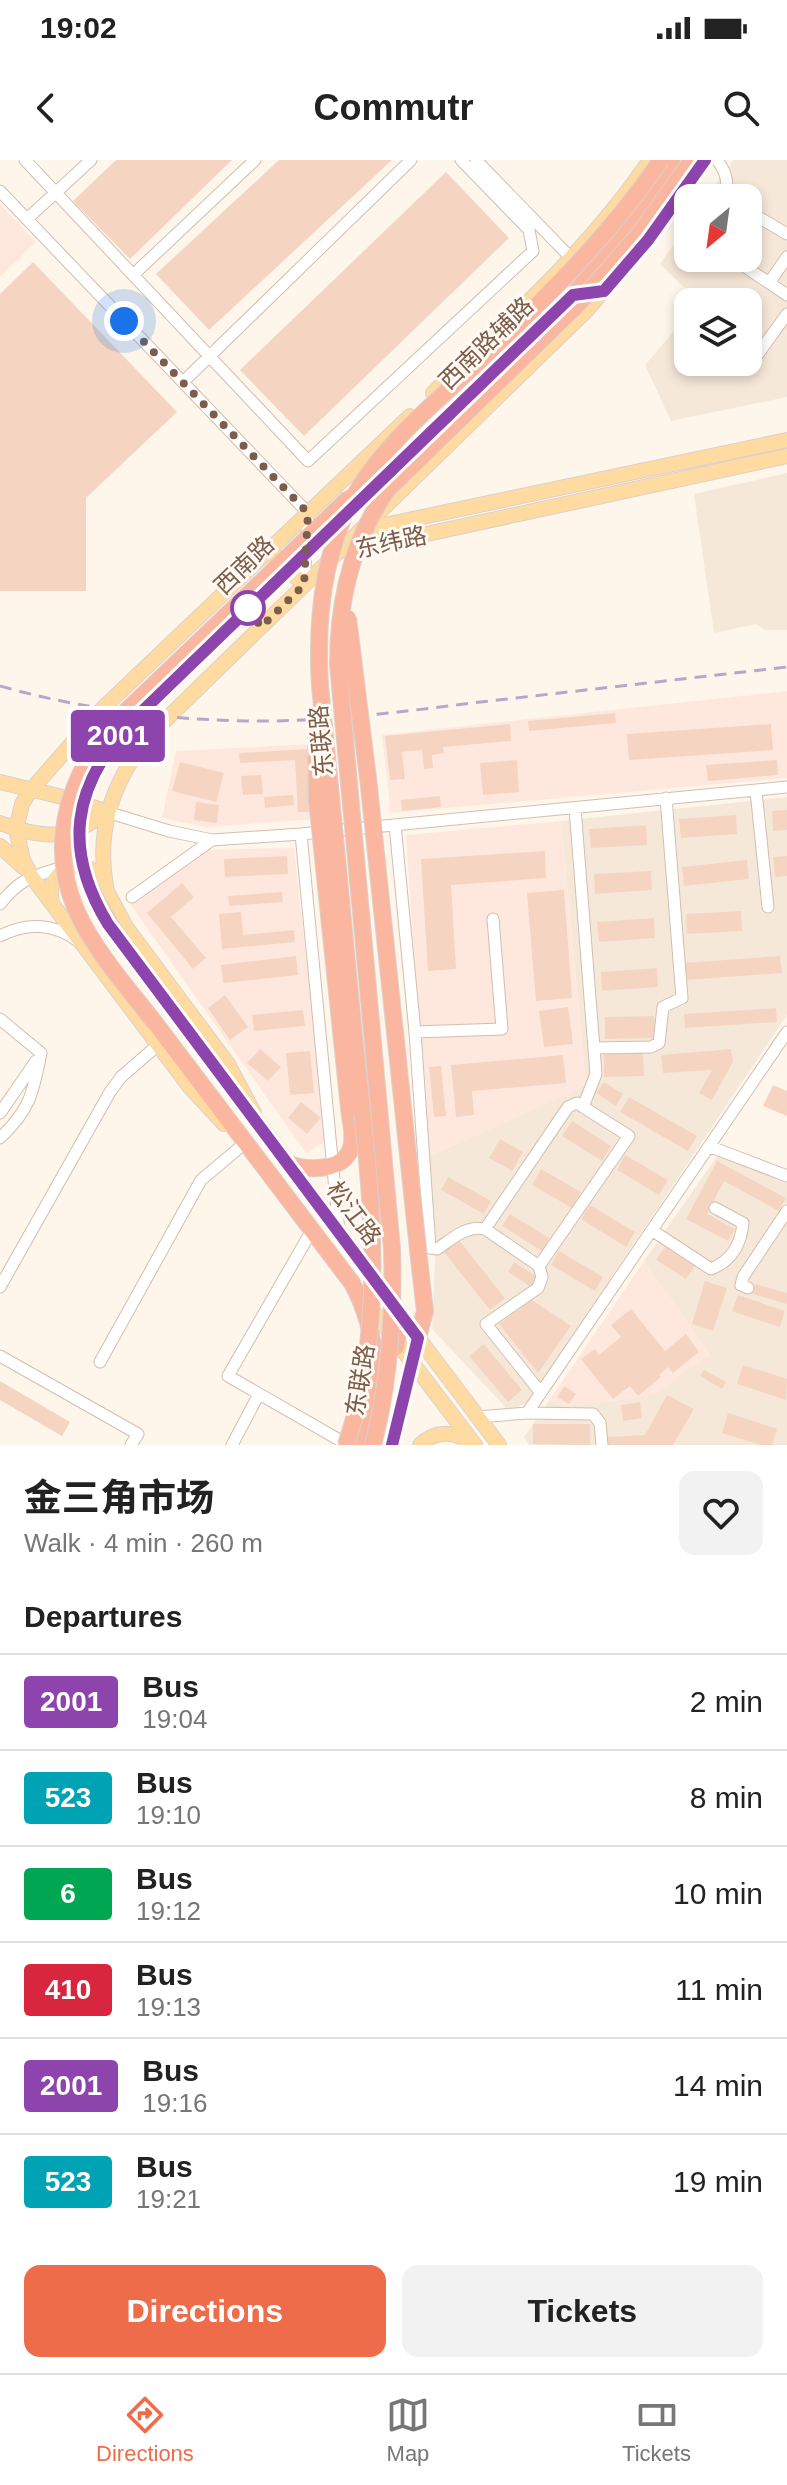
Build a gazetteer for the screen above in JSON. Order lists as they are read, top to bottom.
{
  "streets": {
    "highway": ["西南路", "东联路", "松江路"],
    "main road": ["西南路辅路", "东纬路"]
  },
  "crossings": [
    ["西南路辅路", "东纬路"],
    ["西南路辅路", "西南路"],
    ["东纬路", "西南路"],
    ["西南路", "松江路"]
  ],
  "lines": ["bus line 2001"],
  "north": "bottom left",
  "page": {
    "status": "19:02",
    "header": "Commutr",
    "on_map": "2001",
    "heading": [
      ["金三角市场", "Walk · 4 min · 260 m"],
      "Departures"
    ],
    "list": [
      {
        "mark": "2001",
        "name": "Bus",
        "note": "19:04",
        "value": "2 min"
      },
      {
        "mark": "523",
        "name": "Bus",
        "note": "19:10",
        "value": "8 min"
      },
      {
        "mark": "6",
        "name": "Bus",
        "note": "19:12",
        "value": "10 min"
      },
      {
        "mark": "410",
        "name": "Bus",
        "note": "19:13",
        "value": "11 min"
      },
      {
        "mark": "2001",
        "name": "Bus",
        "note": "19:16",
        "value": "14 min"
      },
      {
        "mark": "523",
        "name": "Bus",
        "note": "19:21",
        "value": "19 min"
      }
    ],
    "buttons": ["Directions", "Tickets"],
    "tabs": ["Directions", "Map", "Tickets"]
  }
}
